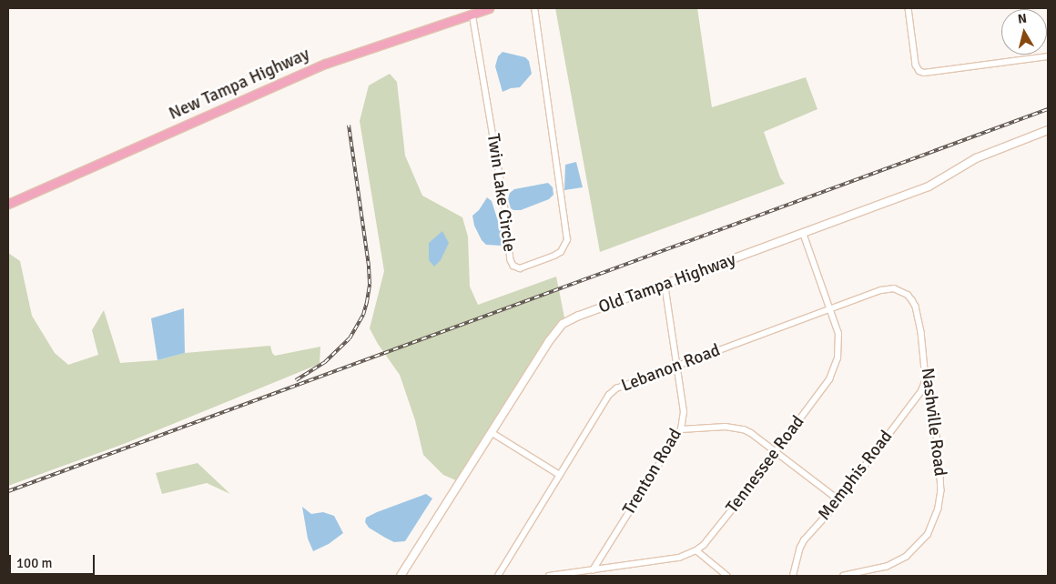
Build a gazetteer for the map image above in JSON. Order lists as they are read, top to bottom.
{
  "streets": {
    "main road": ["New Tampa Highway", "Old Tampa Highway"],
    "street": [
      "Twin Lake Circle",
      "Lebanon Road",
      "Nashville Road",
      "Tennessee Road",
      "Trenton Road",
      "Memphis Road"
    ]
  },
  "crossings": [
    ["New Tampa Highway", "Twin Lake Circle"],
    ["Old Tampa Highway", "Tennessee Road"],
    ["Old Tampa Highway", "Trenton Road"],
    ["Lebanon Road", "Nashville Road"],
    ["Lebanon Road", "Tennessee Road"],
    ["Lebanon Road", "Trenton Road"],
    ["Nashville Road", "Tennessee Road"],
    ["Nashville Road", "Memphis Road"],
    ["Tennessee Road", "Trenton Road"]
  ],
  "scale_bar": "100 m",
  "north": "top"
}
